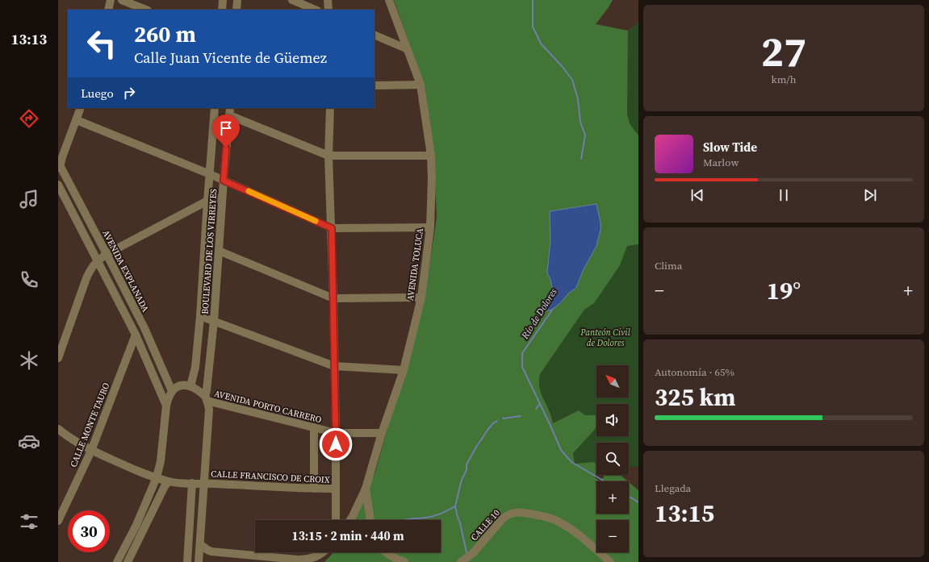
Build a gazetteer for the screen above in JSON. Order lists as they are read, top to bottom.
{
  "streets": {
    "street": [
      "BOULEVARD DE LOS VIRREYES",
      "AVENIDA TOLUCA",
      "AVENIDA EXPLANADA",
      "AVENIDA PORTO CARRERO",
      "CALLE MONTE TAURO",
      "CALLE FRANCISCO DE CROIX",
      "CALLE 10"
    ]
  },
  "crossings": [
    ["BOULEVARD DE LOS VIRREYES", "AVENIDA PORTO CARRERO"],
    ["BOULEVARD DE LOS VIRREYES", "CALLE FRANCISCO DE CROIX"],
    ["AVENIDA TOLUCA", "AVENIDA PORTO CARRERO"],
    ["CALLE MONTE TAURO", "CALLE FRANCISCO DE CROIX"]
  ],
  "water": ["Río de Dolores"],
  "parks": ["Panteón Civil de Dolores"],
  "north": "top left",
  "page": {
    "tabs": "13:13",
    "tile": [
      ["27", "km/h"],
      "Clima",
      ["Autonomía · 65%", "325 km"],
      ["Llegada", "13:15"]
    ],
    "turn": ["260 m", "Calle Juan Vicente de Güemez"],
    "then": "Luego",
    "song": ["Slow Tide", "Marlow"],
    "heat": ["−", "19°", "+"],
    "map_buttons": ["+", "−"],
    "limit": "30",
    "trip": "13:15 · 2 min · 440 m"
  }
}
